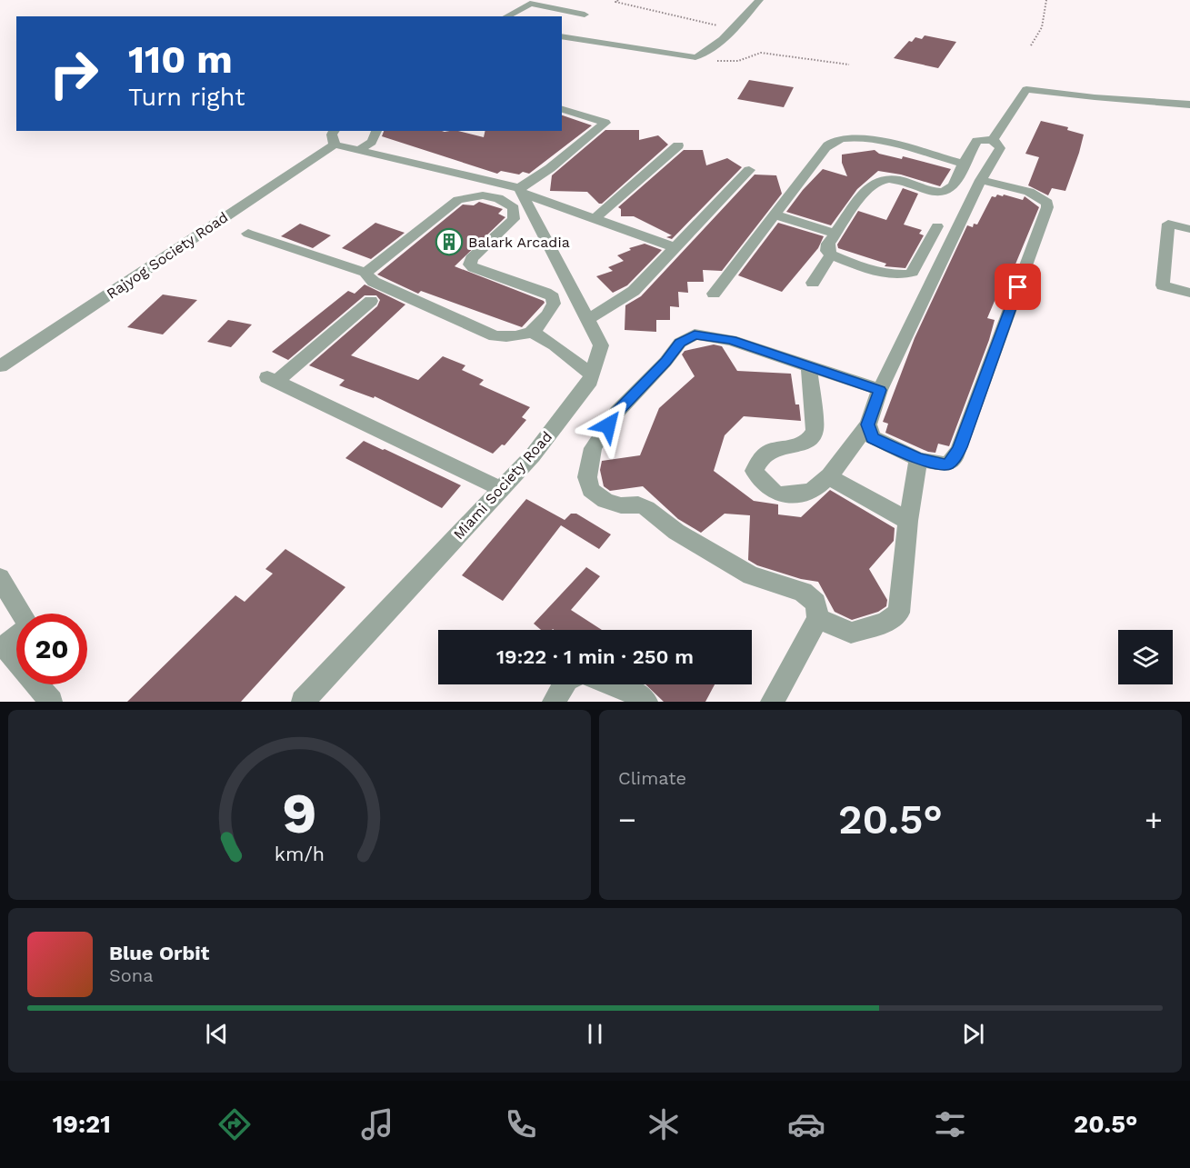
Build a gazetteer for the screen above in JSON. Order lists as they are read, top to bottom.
{
  "streets": {
    "street": ["Rajyog Society Road", "Miami Society Road"]
  },
  "places": {
    "building": ["Balark Arcadia"]
  },
  "page": {
    "turn": ["110 m", "Turn right"],
    "limit": "20",
    "trip": "19:22 · 1 min · 250 m",
    "tile": "Climate",
    "heat": ["−", "20.5°", "+"],
    "song": ["Blue Orbit", "Sona"],
    "tabs": ["19:21", "20.5°"],
    "gauge": ["9", "km/h"]
  }
}
